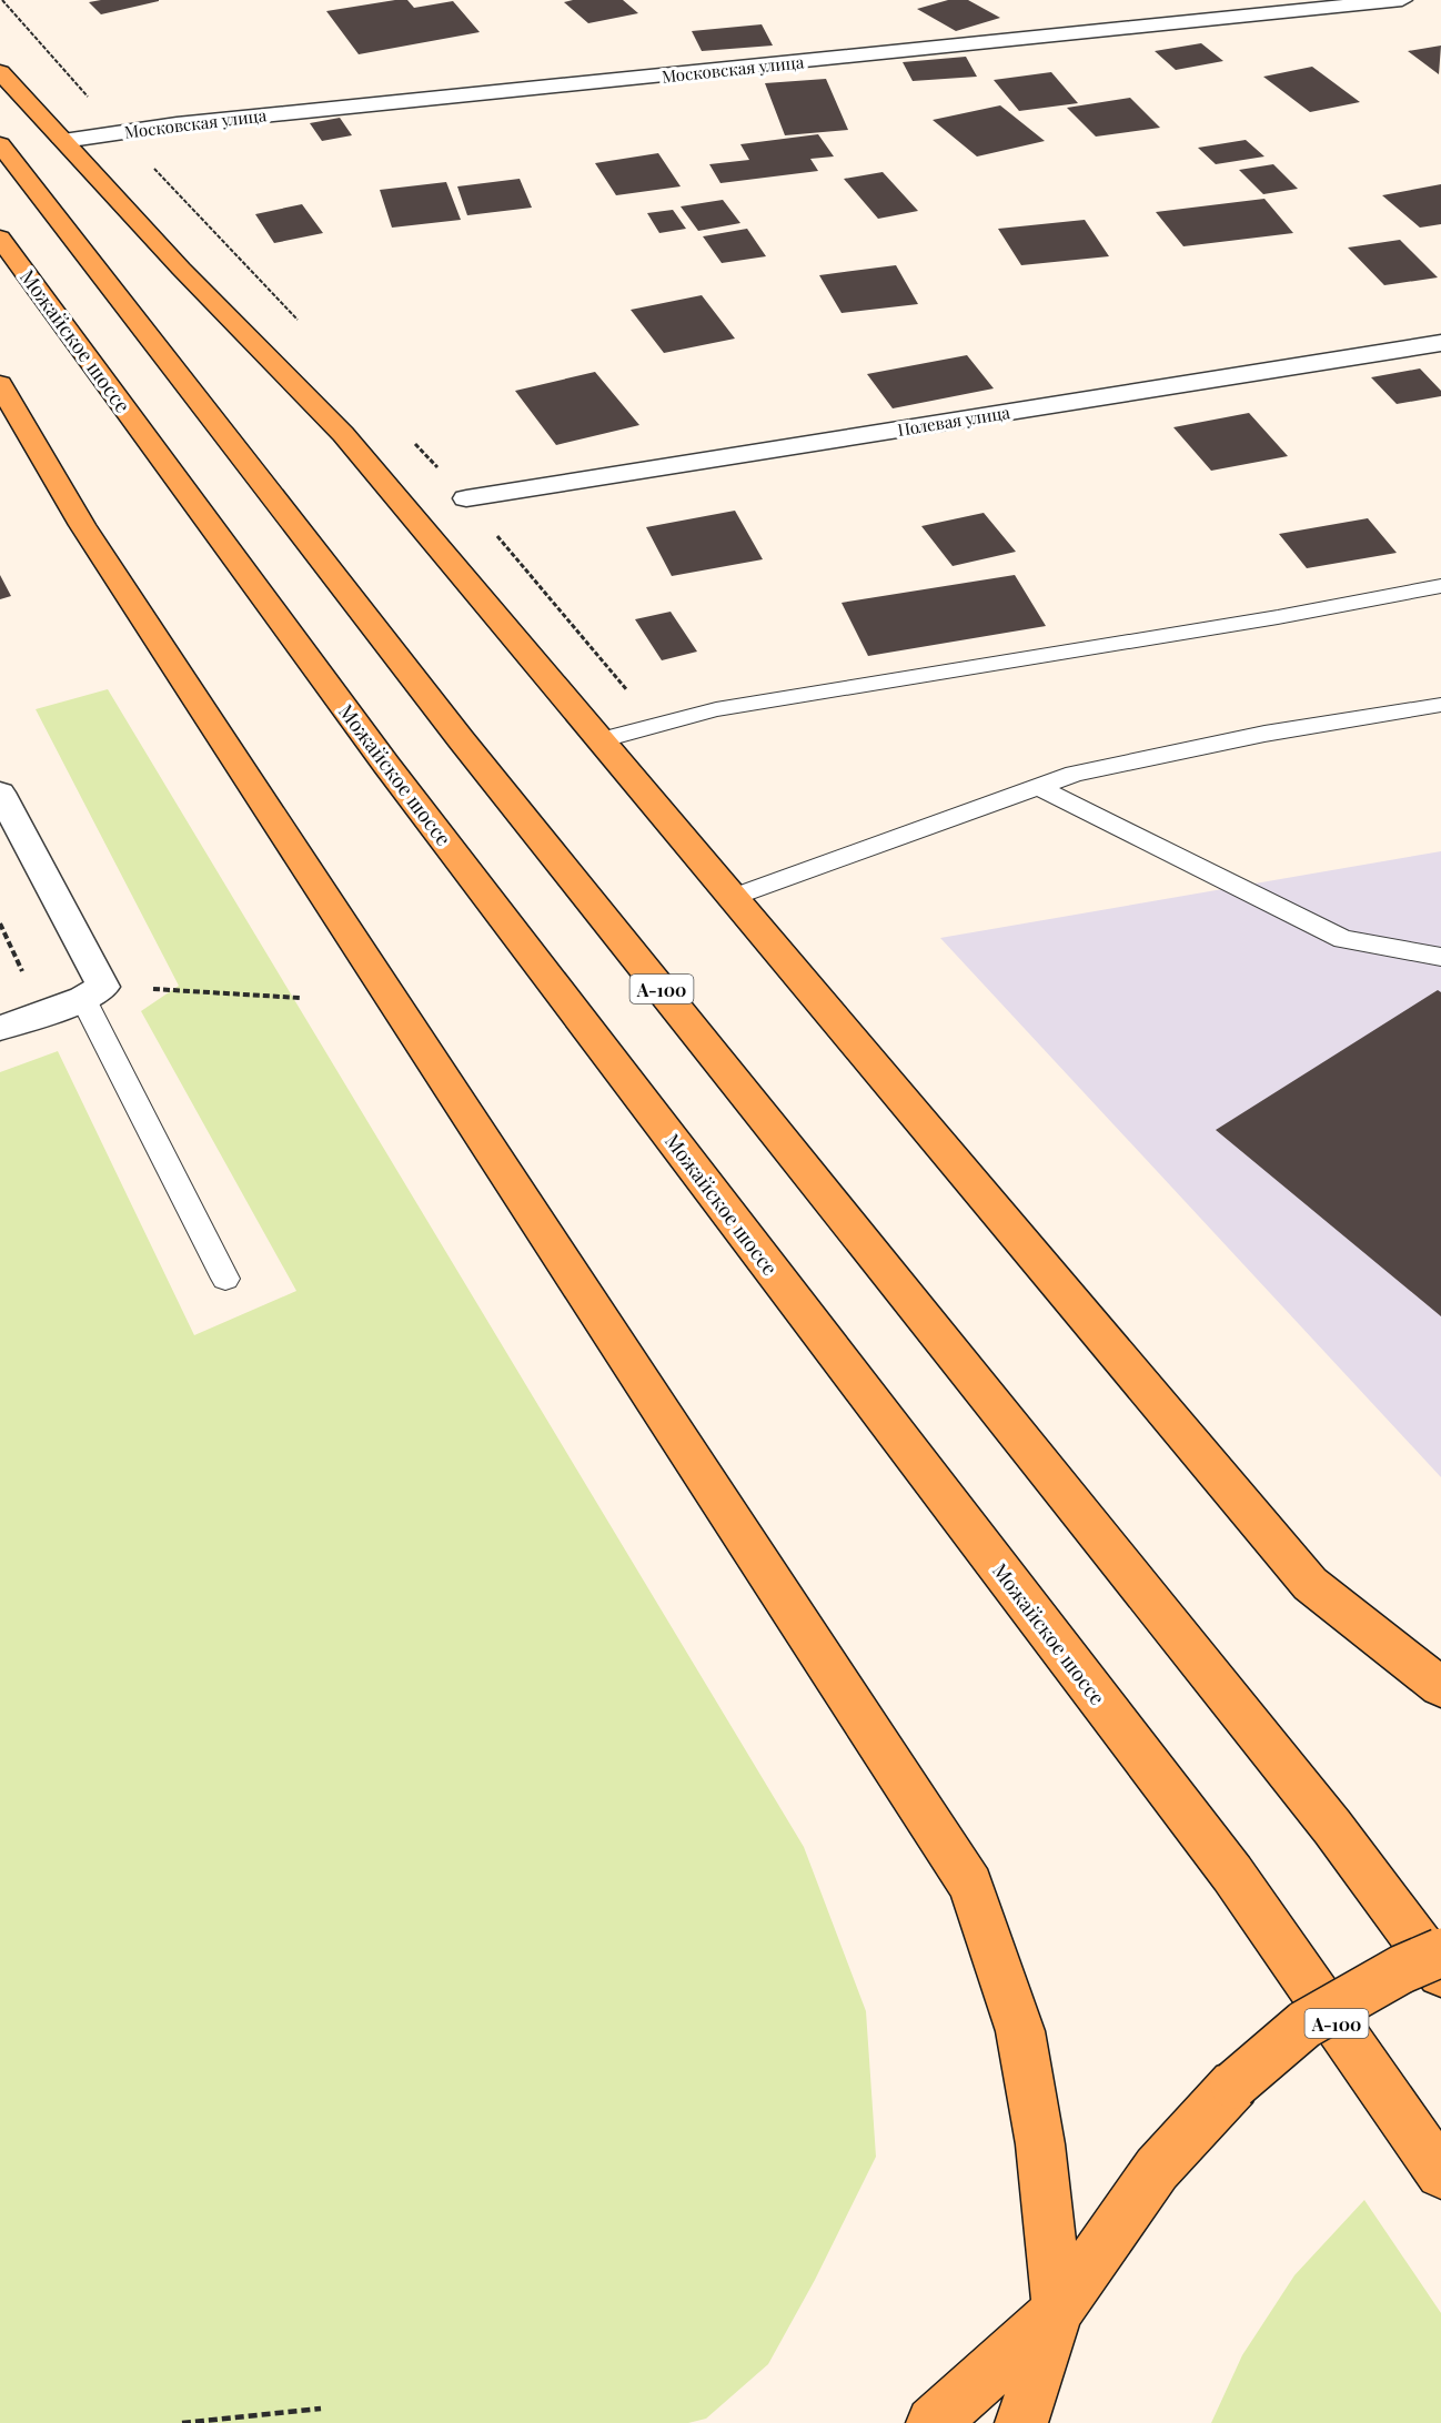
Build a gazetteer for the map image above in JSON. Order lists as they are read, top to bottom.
{
  "streets": {
    "main road": ["Можайское шоссе", "А-100"],
    "street": ["Московская улица", "Полевая улица"]
  }
}
